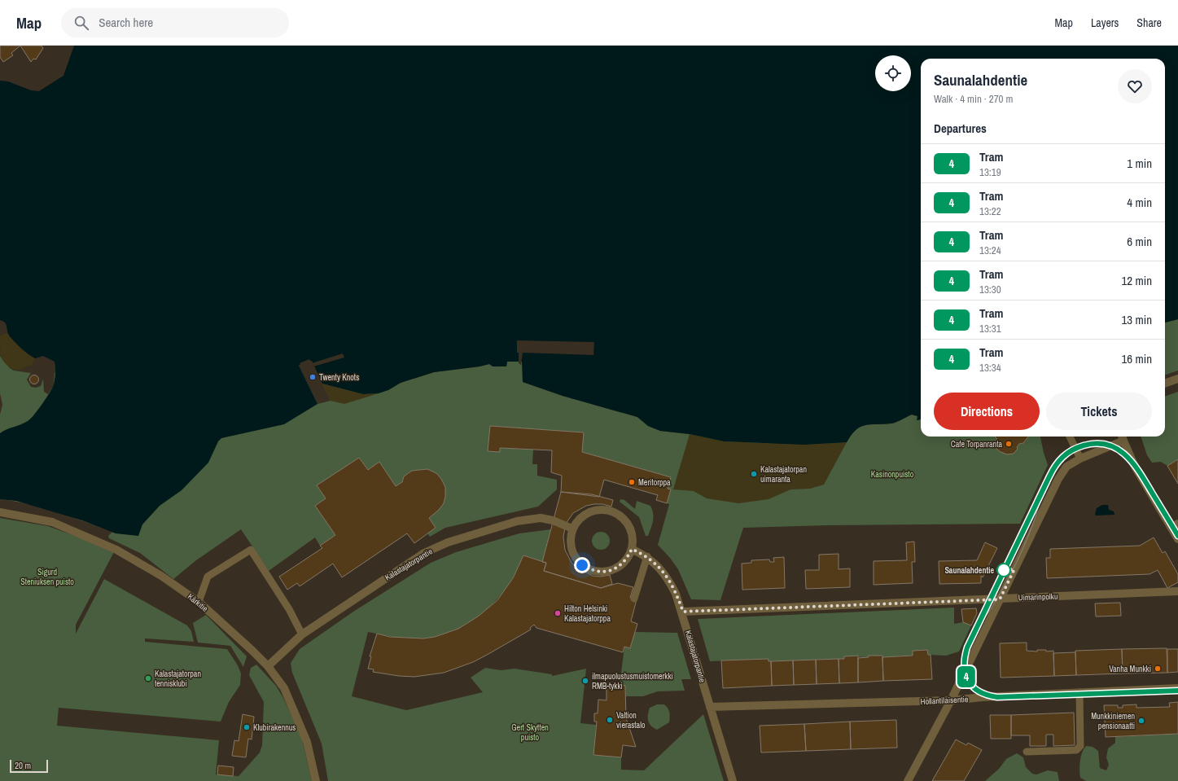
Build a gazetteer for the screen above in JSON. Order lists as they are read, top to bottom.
{
  "streets": {
    "street": [
      "Kalastajatorpantie",
      "Uimarinpolku",
      "Kärkitie",
      "Hollantilaisentie"
    ]
  },
  "crossings": [
    ["Kalastajatorpantie", "Uimarinpolku"],
    ["Kalastajatorpantie", "Kärkitie"],
    ["Kalastajatorpantie", "Hollantilaisentie"]
  ],
  "parks": ["Kasinonpuisto", "Sigurd Steniuksen puisto", "Gert Skytten puisto"],
  "places": [
    "Twenty Knots",
    "Cafe Torpanranta",
    "Kalastajatorpan uimaranta",
    "Meritorppa",
    "Saunalahdentie",
    "Hilton Helsinki Kalastajatorppa",
    "Vanha Munkki",
    "Kalastajatorpan tennisklubi",
    "ilmapuolustusmuistomerkki RMB-tykki",
    "Valtion vierastalo",
    "Munkkiniemen pensionaatti",
    "Klubirakennus"
  ],
  "lines": ["tram line 4"],
  "scale_bar": "20 m",
  "page": {
    "header": "Map",
    "search": "Search here",
    "nav": ["Map", "Layers", "Share"],
    "on_map": "4",
    "heading": [
      ["Saunalahdentie", "Walk · 4 min · 270 m"],
      "Departures"
    ],
    "list": [
      {
        "mark": "4",
        "name": "Tram",
        "note": "13:19",
        "value": "1 min"
      },
      {
        "mark": "4",
        "name": "Tram",
        "note": "13:22",
        "value": "4 min"
      },
      {
        "mark": "4",
        "name": "Tram",
        "note": "13:24",
        "value": "6 min"
      },
      {
        "mark": "4",
        "name": "Tram",
        "note": "13:30",
        "value": "12 min"
      },
      {
        "mark": "4",
        "name": "Tram",
        "note": "13:31",
        "value": "13 min"
      },
      {
        "mark": "4",
        "name": "Tram",
        "note": "13:34",
        "value": "16 min"
      }
    ],
    "buttons": ["Directions", "Tickets"],
    "scale": "20 m"
  }
}
